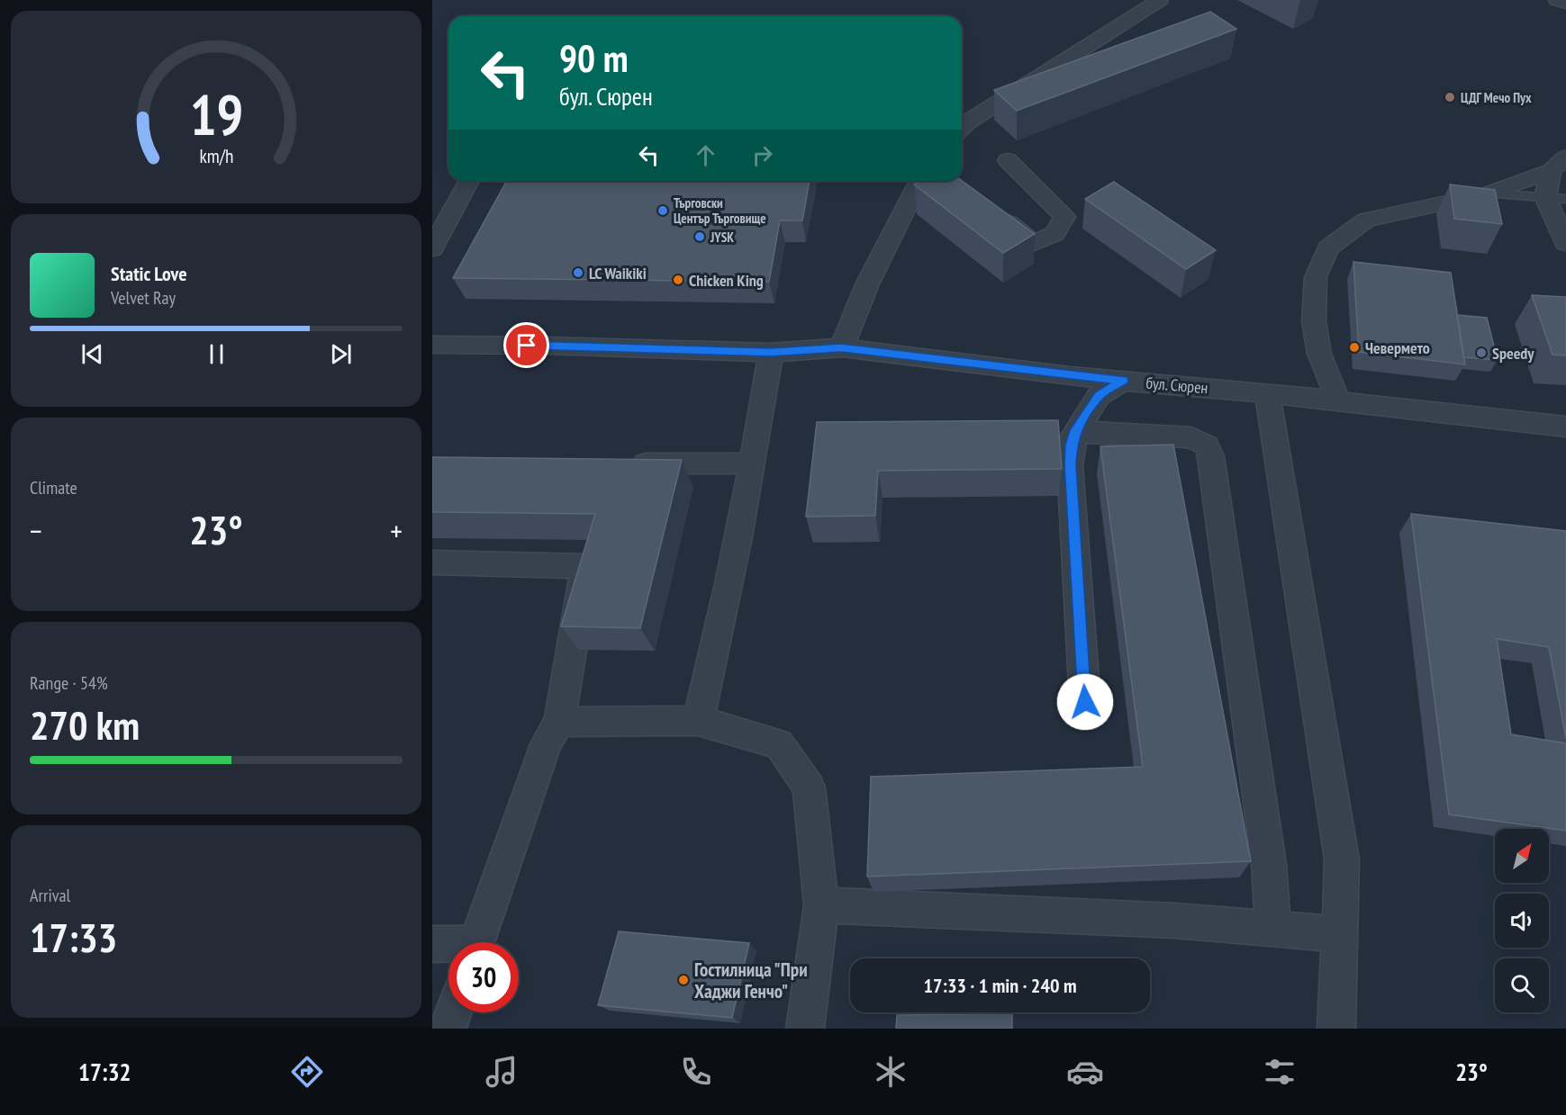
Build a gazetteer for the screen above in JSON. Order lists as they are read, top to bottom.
{
  "streets": {
    "street": ["бул. Сюрен"]
  },
  "places": [
    "ЦДГ Мечо Пух",
    "Търговски Център Търговище",
    "JYSK",
    "LC Waikiki",
    "Chicken King",
    "Чевермето",
    "Speedy",
    "Гостилница \"При Хаджи Генчо\""
  ],
  "north": "top right",
  "page": {
    "turn": ["90 m", "бул. Сюрен"],
    "song": ["Static Love", "Velvet Ray"],
    "tile": [
      "Climate",
      ["Range · 54%", "270 km"],
      ["Arrival", "17:33"]
    ],
    "heat": ["−", "23°", "+"],
    "limit": "30",
    "trip": "17:33 · 1 min · 240 m",
    "tabs": ["17:32", "23°"],
    "gauge": ["19", "km/h"]
  }
}
